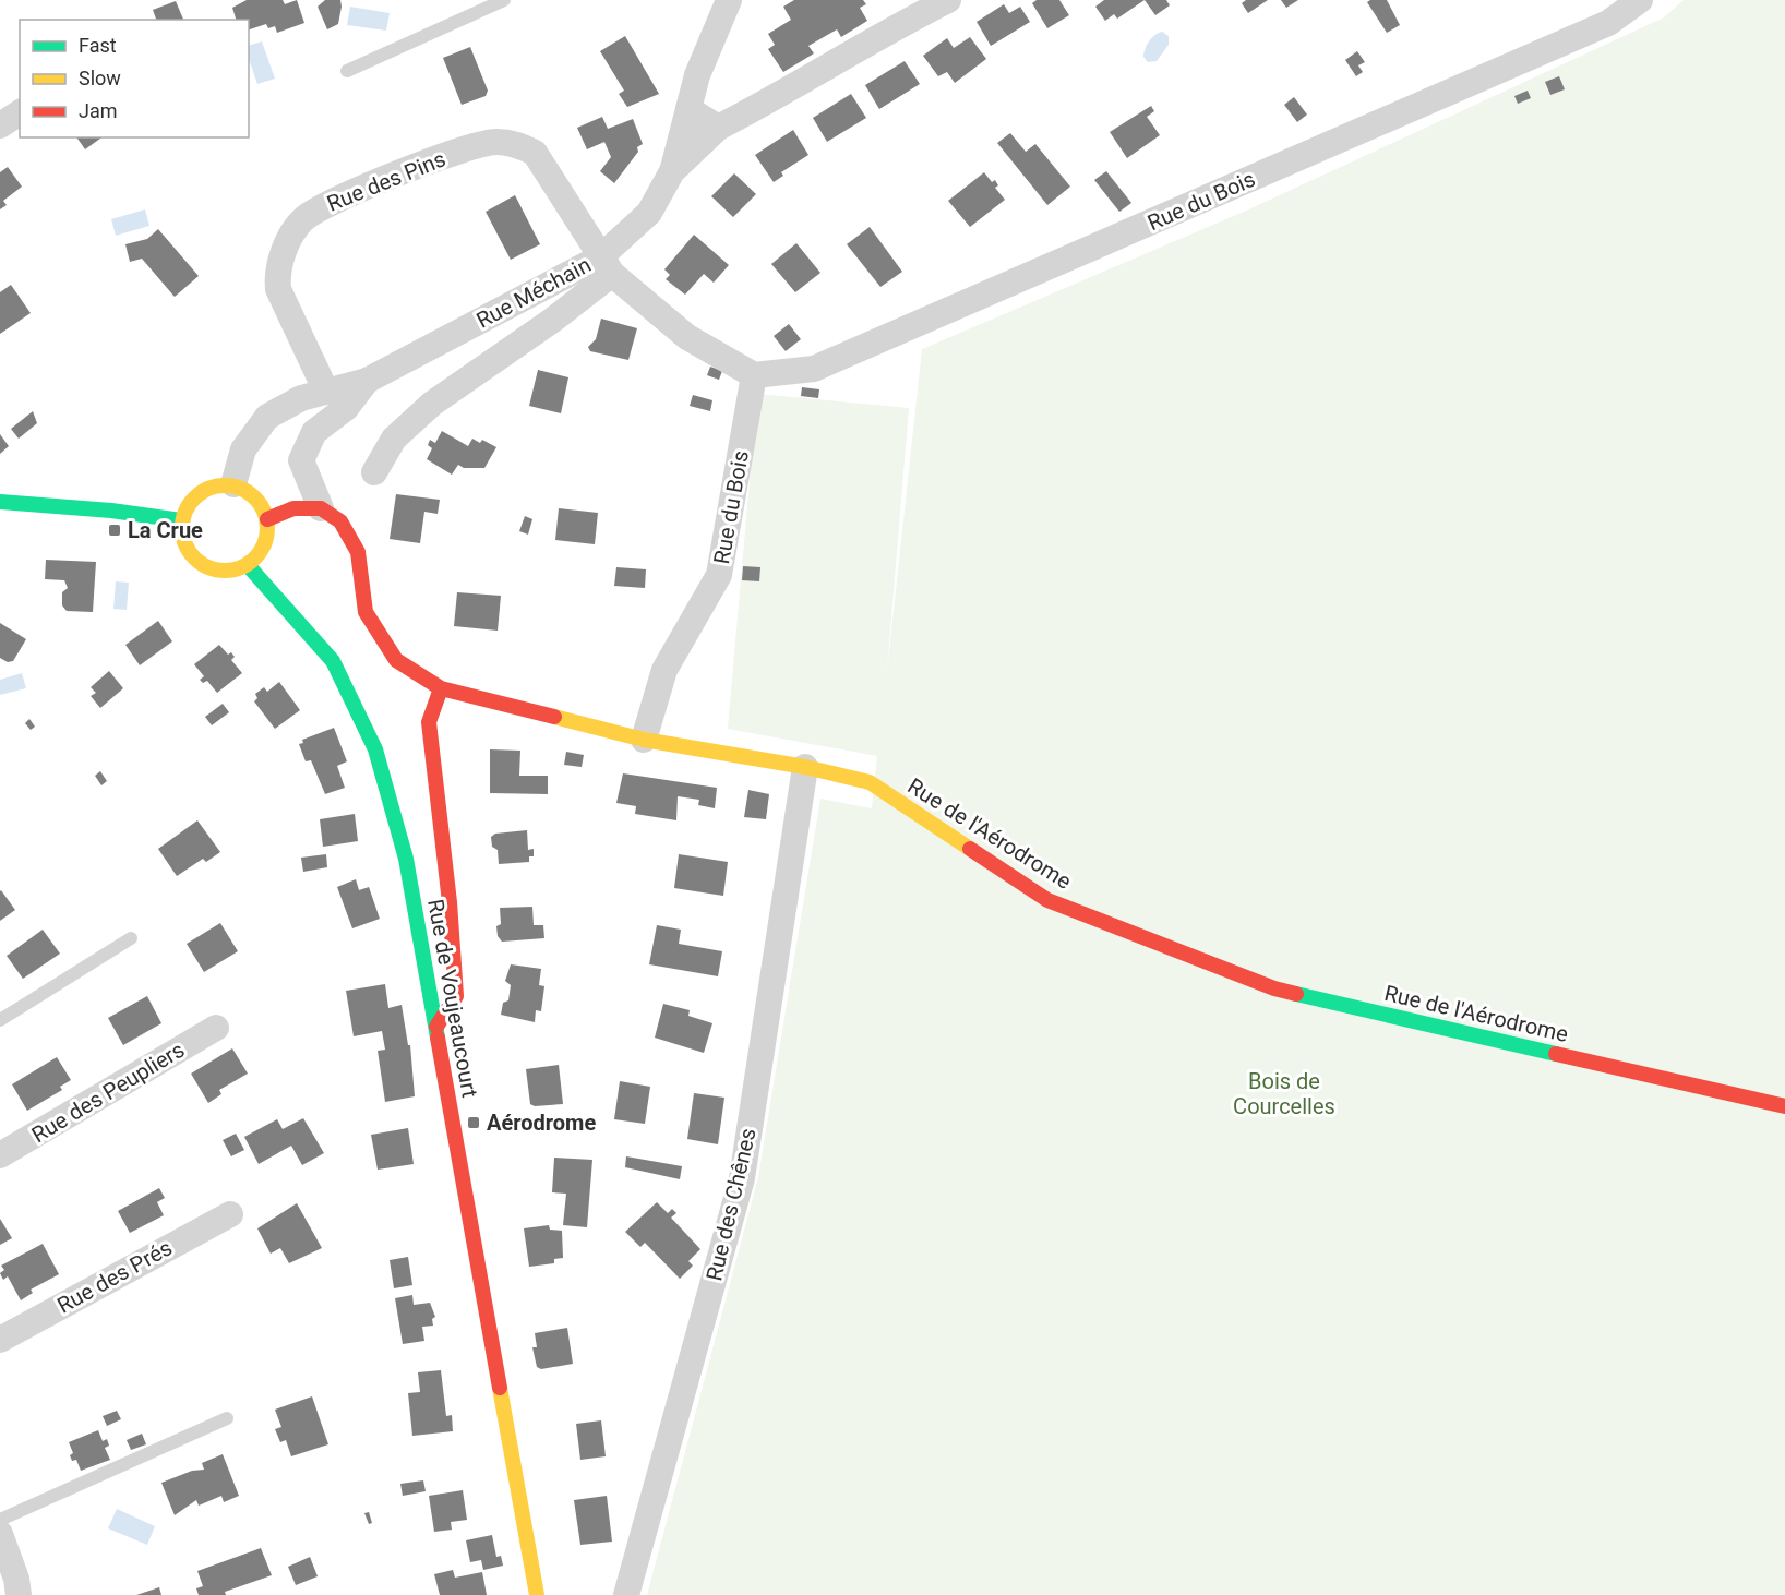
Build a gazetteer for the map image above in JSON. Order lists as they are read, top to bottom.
{
  "streets": {
    "street": [
      "Rue des Pins",
      "Rue du Bois",
      "Rue Méchain",
      "Rue de l'Aérodrome",
      "Rue de Voujeaucourt",
      "Rue des Peupliers",
      "Rue des Chênes",
      "Rue des Prés"
    ]
  },
  "crossings": [
    ["Rue des Pins", "Rue Méchain"],
    ["Rue du Bois", "Rue de l'Aérodrome"],
    ["Rue Méchain", "Rue de l'Aérodrome"],
    ["Rue Méchain", "Rue de Voujeaucourt"],
    ["Rue de l'Aérodrome", "Rue des Chênes"]
  ],
  "parks": ["Bois de Courcelles"],
  "places": {
    "transit": ["La Crue", "Aérodrome"]
  },
  "legend": ["Fast", "Slow", "Jam"]
}
